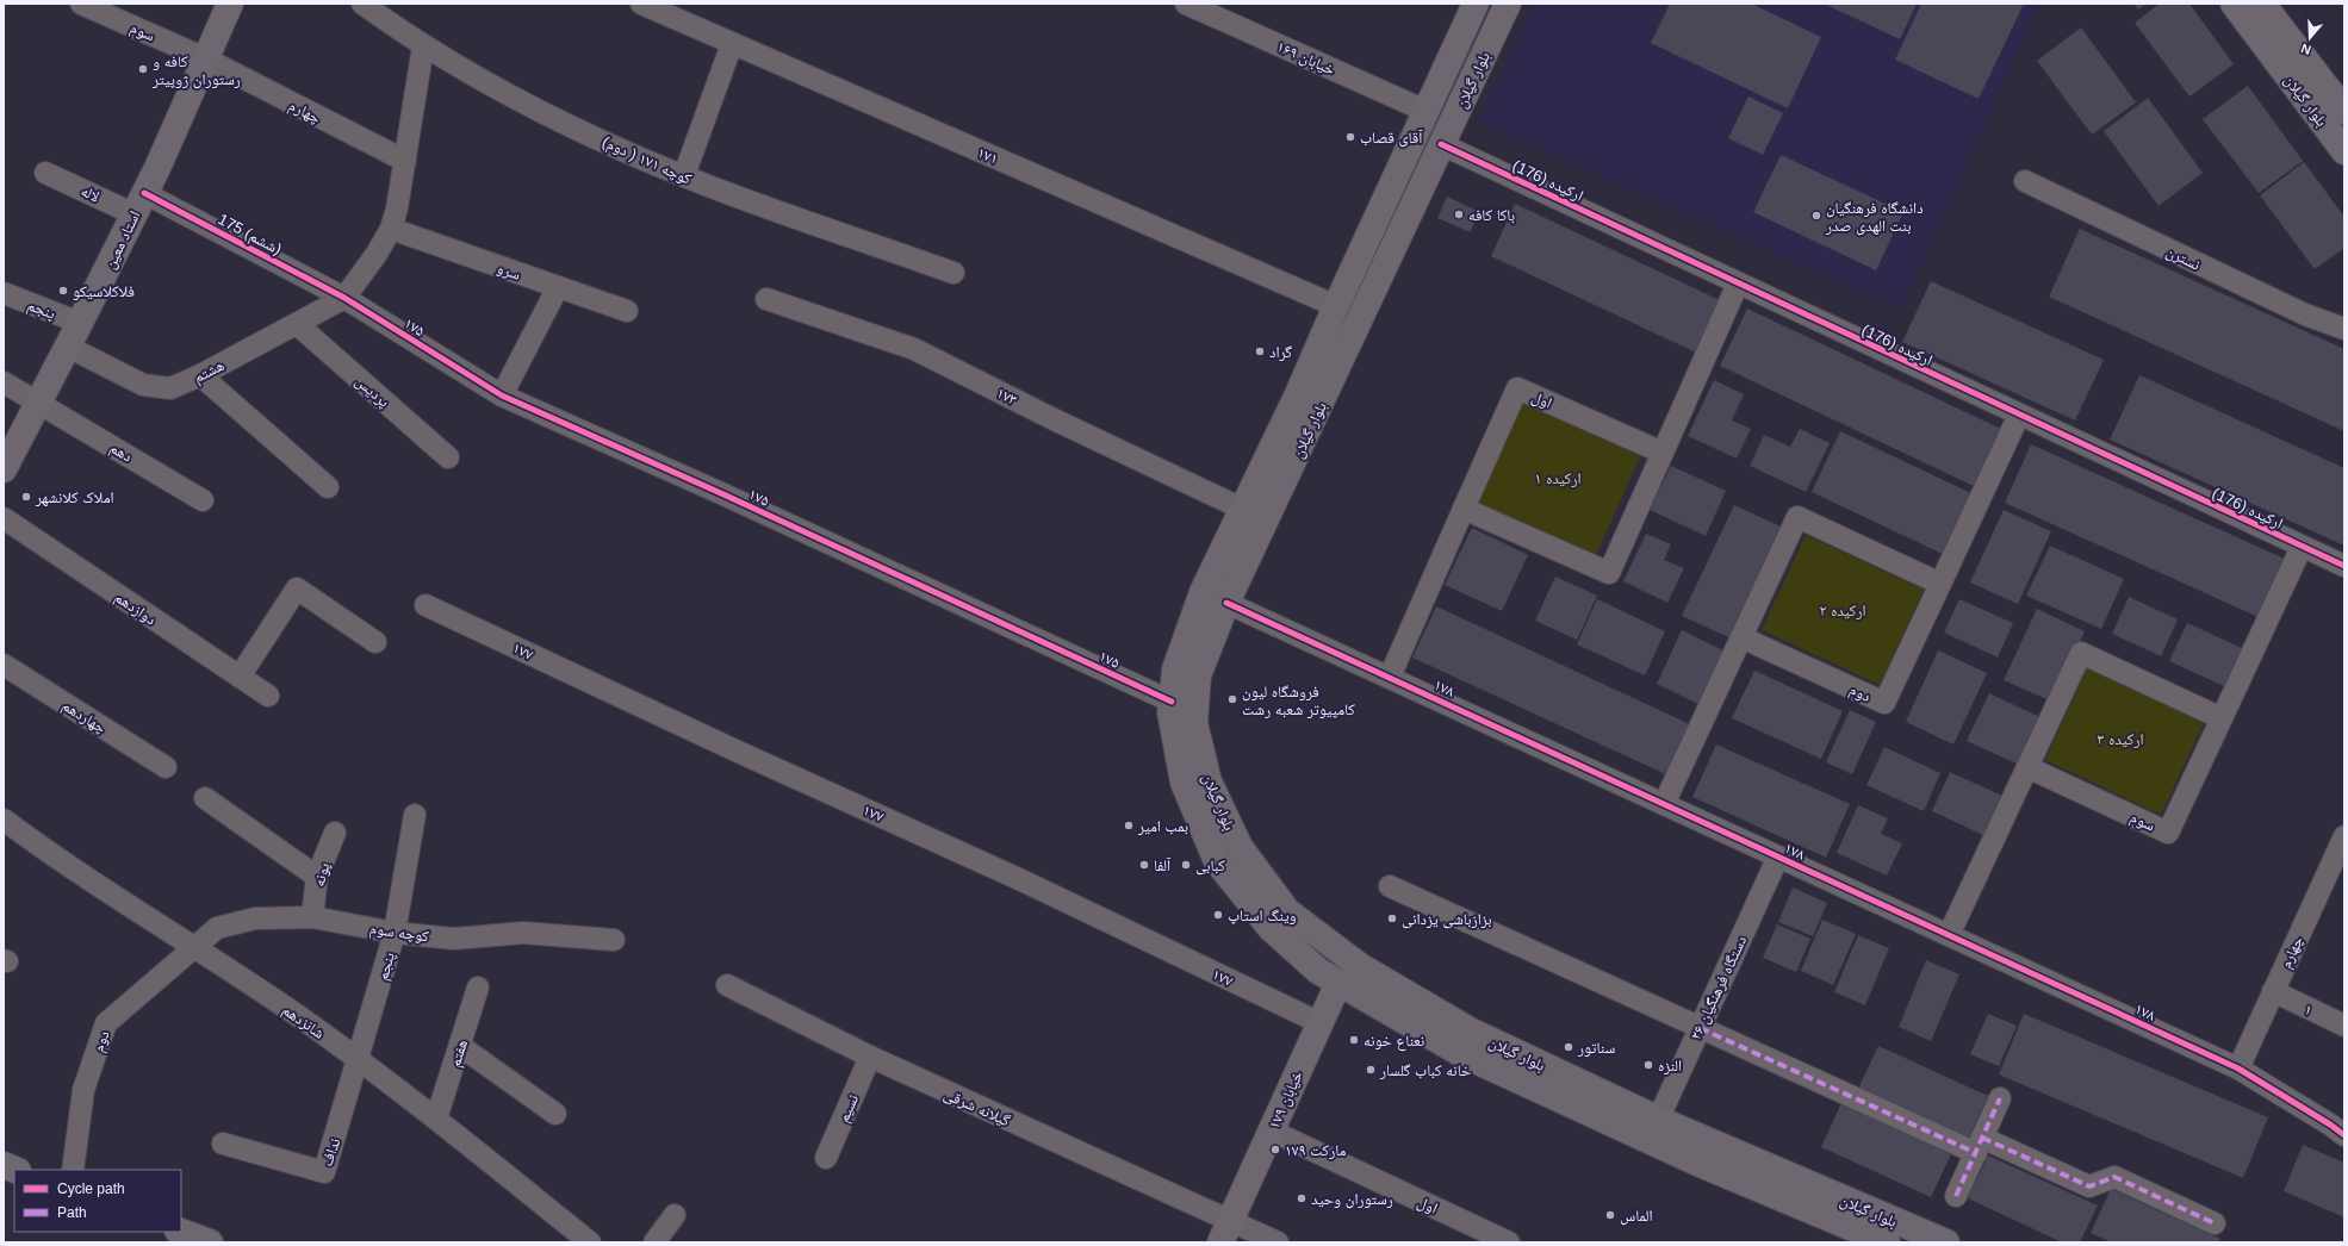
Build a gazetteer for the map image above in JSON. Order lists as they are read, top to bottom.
{
  "streets": {
    "main road": ["بلوار گیلان", "استاد معین", "خیابان ۱۷۹"],
    "street": [
      "سوم",
      "خیابان ۱۶۹",
      "چهارم",
      "۱۷۱",
      "کوچه ۱۷۱ ( دوم)",
      "ارکیده (176)",
      "لاله",
      "175 (ششم)",
      "نسترن",
      "سرو",
      "پنجم",
      "۱۷۵",
      "هشتم",
      "پردیس",
      "۱۷۳",
      "اول",
      "دهم",
      "دوازدهم",
      "۱۷۷",
      "۱۷۸",
      "دوم",
      "چهاردهم",
      "پونه",
      "کوچه سوم",
      "۲۶ دستگاه فرهنگیان",
      "۱",
      "شانزدهم",
      "هفتم",
      "گیلانه شرقی",
      "نسیم",
      "نداف"
    ]
  },
  "crossings": [
    ["سوم", "چهارم"],
    ["سوم", "ارکیده (176)"],
    ["سوم", "استاد معین"],
    ["خیابان ۱۶۹", "بلوار گیلان"],
    ["بلوار گیلان", "۱۷۱"],
    ["بلوار گیلان", "ارکیده (176)"],
    ["بلوار گیلان", "۱۷۵"],
    ["بلوار گیلان", "۱۷۳"],
    ["بلوار گیلان", "۱۷۸"],
    ["بلوار گیلان", "۲۶ دستگاه فرهنگیان"],
    ["بلوار گیلان", "خیابان ۱۷۹"],
    ["چهارم", "استاد معین"],
    ["چهارم", "۱۷۸"],
    ["چهارم", "۱"],
    ["ارکیده (176)", "دوم"],
    ["لاله", "175 (ششم)"],
    ["لاله", "استاد معین"],
    ["175 (ششم)", "استاد معین"],
    ["175 (ششم)", "۱۷۵"],
    ["175 (ششم)", "هشتم"],
    ["استاد معین", "پنجم"],
    ["استاد معین", "هشتم"],
    ["استاد معین", "دهم"],
    ["پنجم", "کوچه سوم"],
    ["پنجم", "شانزدهم"],
    ["پنجم", "نداف"],
    ["۱۷۵", "هشتم"],
    ["هشتم", "پردیس"],
    ["اول", "۱۷۸"],
    ["اول", "خیابان ۱۷۹"],
    ["۱۷۷", "خیابان ۱۷۹"],
    ["۱۷۸", "۲۶ دستگاه فرهنگیان"],
    ["دوم", "کوچه سوم"],
    ["دوم", "شانزدهم"],
    ["پونه", "کوچه سوم"],
    ["کوچه سوم", "شانزدهم"],
    ["شانزدهم", "هفتم"],
    ["شانزدهم", "نداف"],
    ["خیابان ۱۷۹", "گیلانه شرقی"],
    ["گیلانه شرقی", "نسیم"]
  ],
  "parks": ["ارکیده ۱", "ارکیده ۲", "ارکیده ۳"],
  "places": [
    "کافه و رستوران ژوپیتر",
    "آقای قصاب",
    "باکا کافه",
    "دانشگاه فرهنگیان بنت الهدی صدر",
    "فلاکلاسیکو",
    "گراد",
    "املاک کلانشهر",
    "فروشگاه لیون کامپیوتر شعبه رشت",
    "بمب امیر",
    "آلفا",
    "کبابی",
    "وینگ استاپ",
    "بزازباشی یزدانی",
    "نعناع خونه",
    "سناتور",
    "النزه",
    "خانه کباب گلسار",
    "۱۷۹ مارکت",
    "رستوران وحید",
    "الماس"
  ],
  "legend": ["Cycle path", "Path"],
  "north": "bottom"
}
